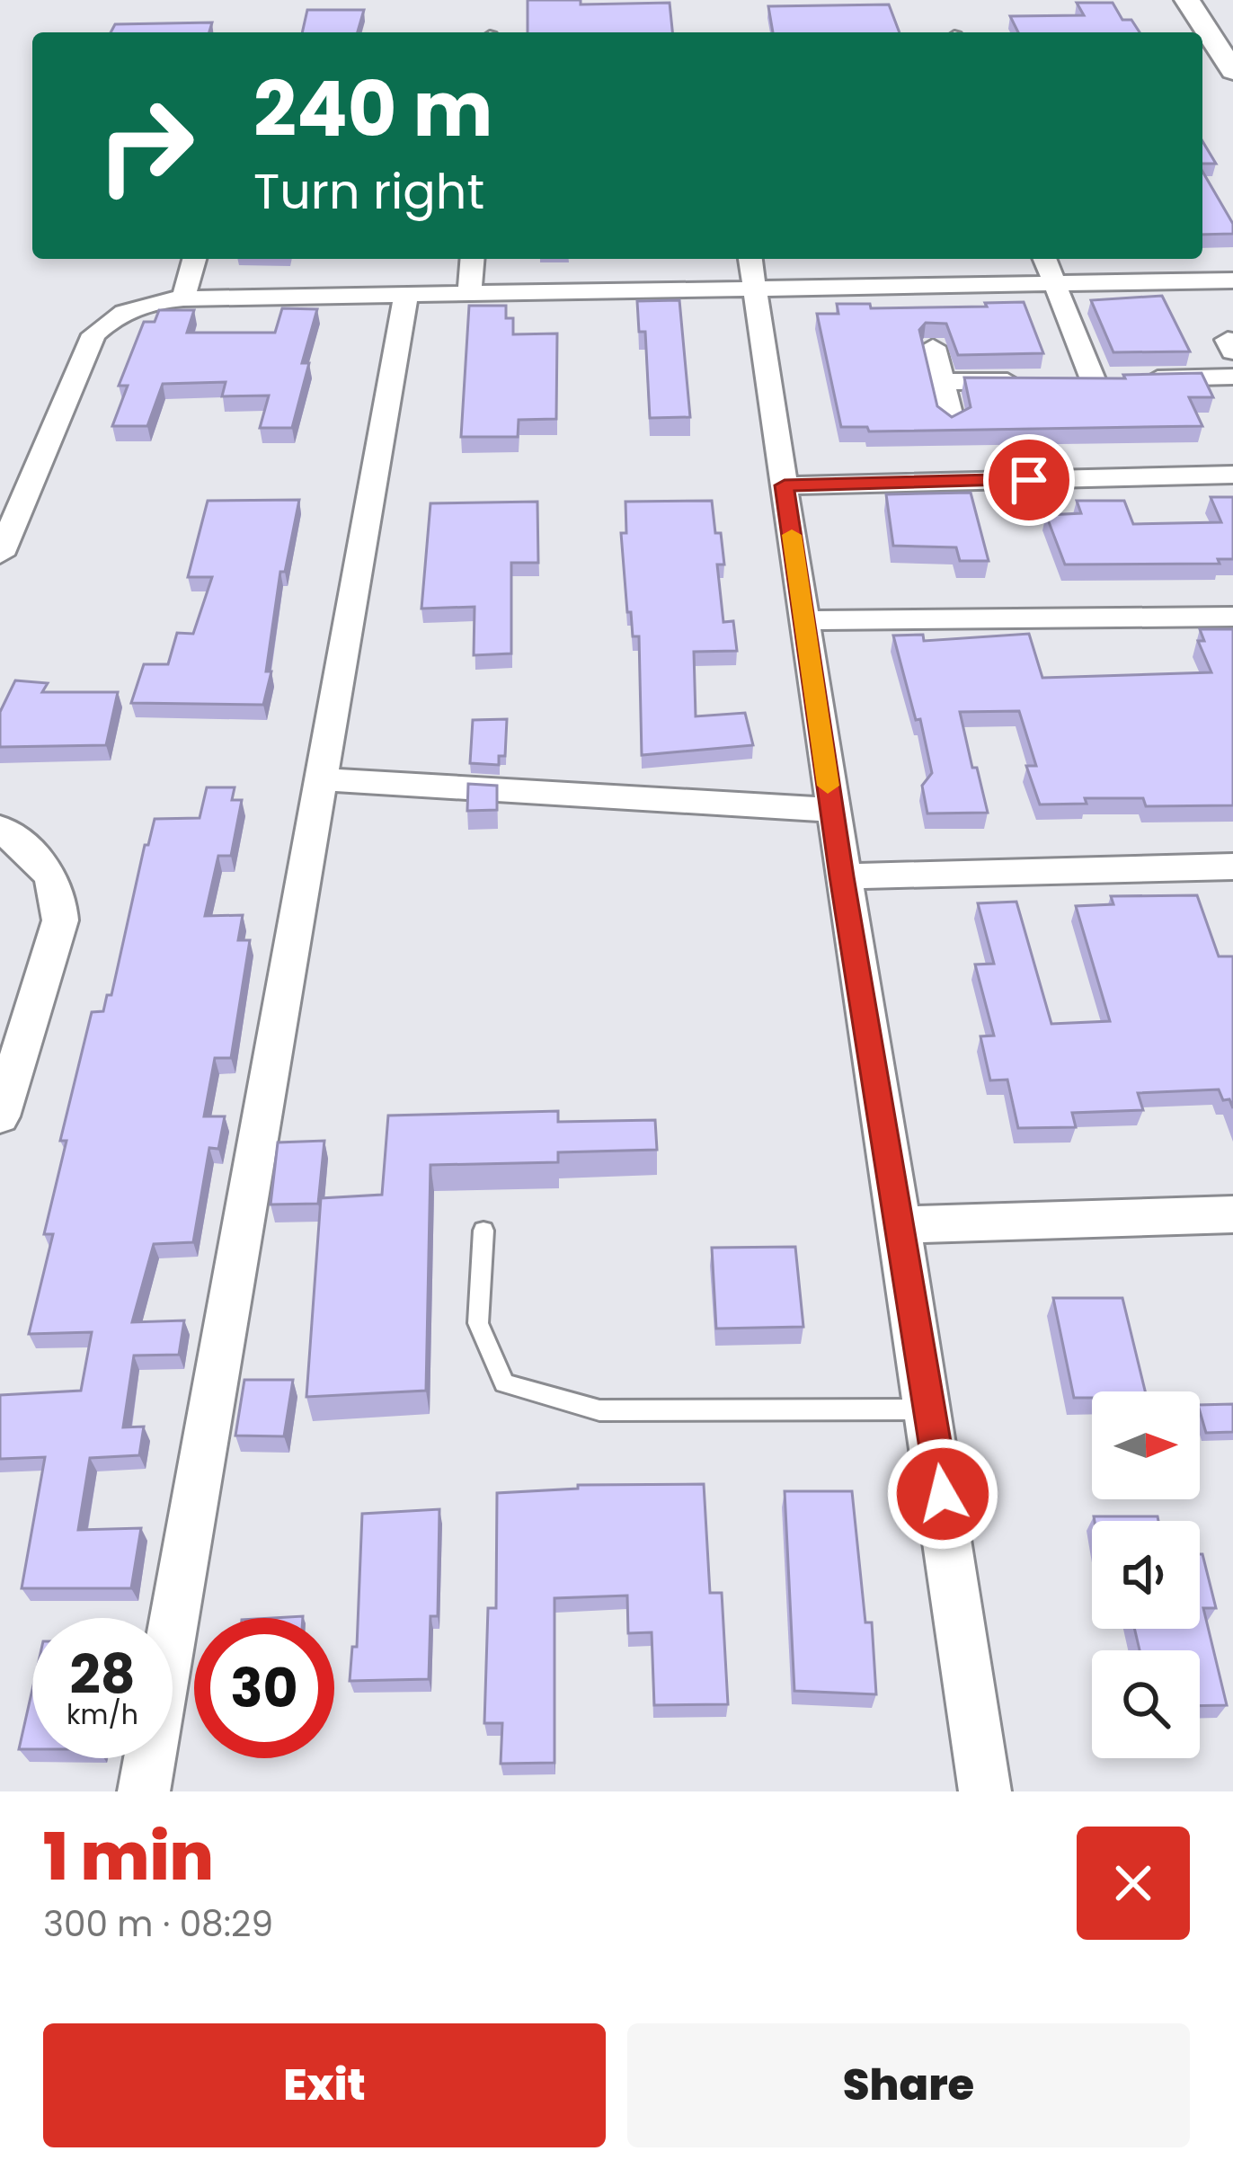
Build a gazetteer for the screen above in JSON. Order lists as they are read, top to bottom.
{
  "north": "right",
  "page": {
    "turn": ["240 m", "Turn right"],
    "speed": "28 km/h",
    "limit": "30",
    "heading": ["1 min", "300 m · 08:29"],
    "buttons": ["Exit", "Share"]
  }
}
